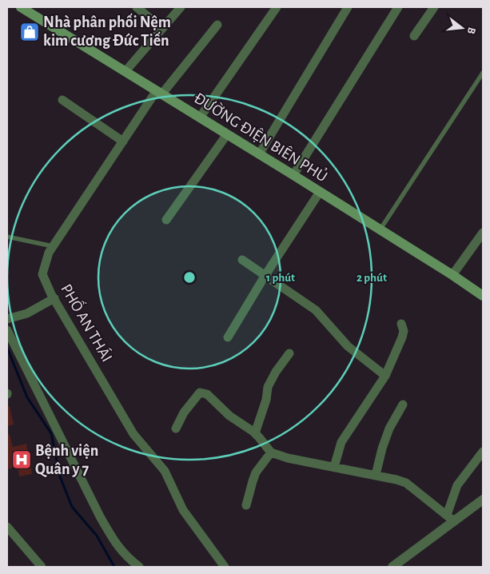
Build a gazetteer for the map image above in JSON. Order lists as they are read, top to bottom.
{
  "streets": {
    "main road": ["ĐƯỜNG ĐIỆN BIÊN PHỦ"],
    "street": ["PHỐ AN THÁI"]
  },
  "crossings": [
    ["ĐƯỜNG ĐIỆN BIÊN PHỦ", "PHỐ AN THÁI"]
  ],
  "places": {
    "shop": ["Nhà phân phối Nệm kim cương Đức Tiến"],
    "hospital": ["Bệnh viện Quân y 7"]
  },
  "north": "right",
  "rings": ["1 phút", "2 phút"]
}
